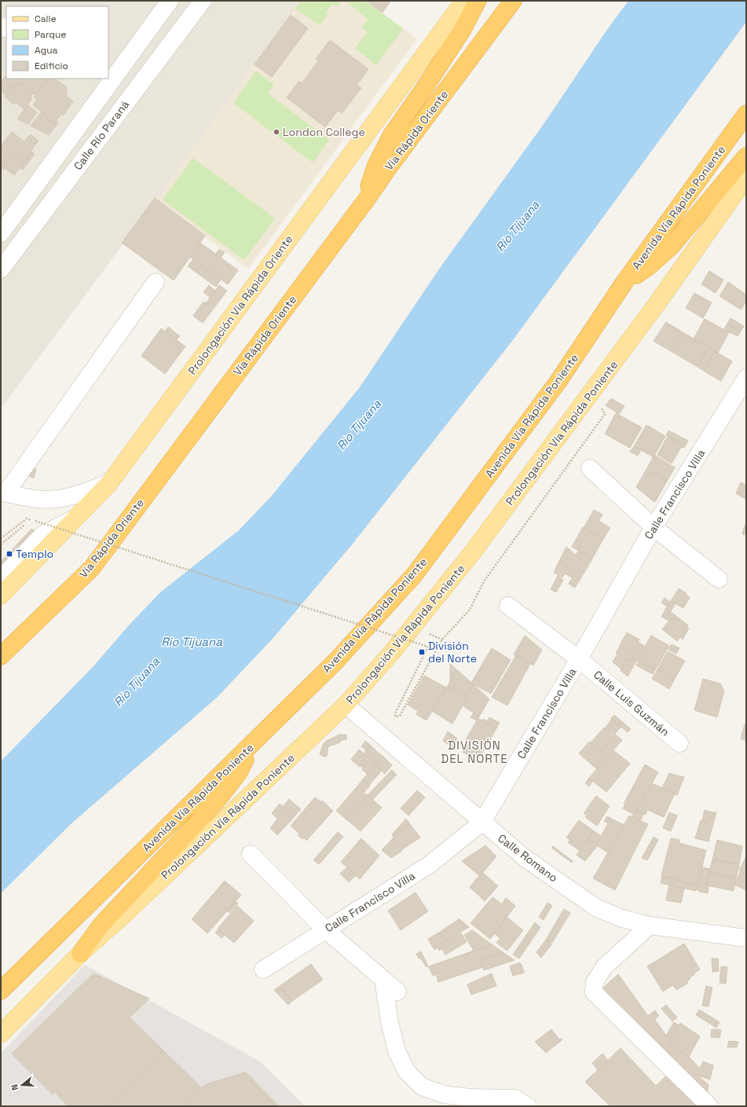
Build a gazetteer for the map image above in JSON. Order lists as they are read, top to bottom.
{
  "streets": {
    "highway": ["Vía Rápida Oriente", "Avenida Vía Rápida Poniente"],
    "main road": ["Prolongación Vía Rápida Oriente", "Prolongación Vía Rápida Poniente"],
    "street": [
      "Calle Río Paraná",
      "Calle Francisco Villa",
      "Calle Luis Guzmán",
      "Calle Romano"
    ]
  },
  "crossings": [
    ["Prolongación Vía Rápida Poniente", "Calle Romano"],
    ["Calle Francisco Villa", "Calle Luis Guzmán"],
    ["Calle Francisco Villa", "Calle Romano"]
  ],
  "districts": ["DIVISIÓN DEL NORTE"],
  "water": ["Río Tijuana", "Rio Tijuana"],
  "places": {
    "other": ["London College"],
    "transit": ["Templo", "División del Norte"]
  },
  "legend": [
    "Calle",
    "Parque",
    "Agua",
    "Edificio"
  ],
  "north": "left"
}
